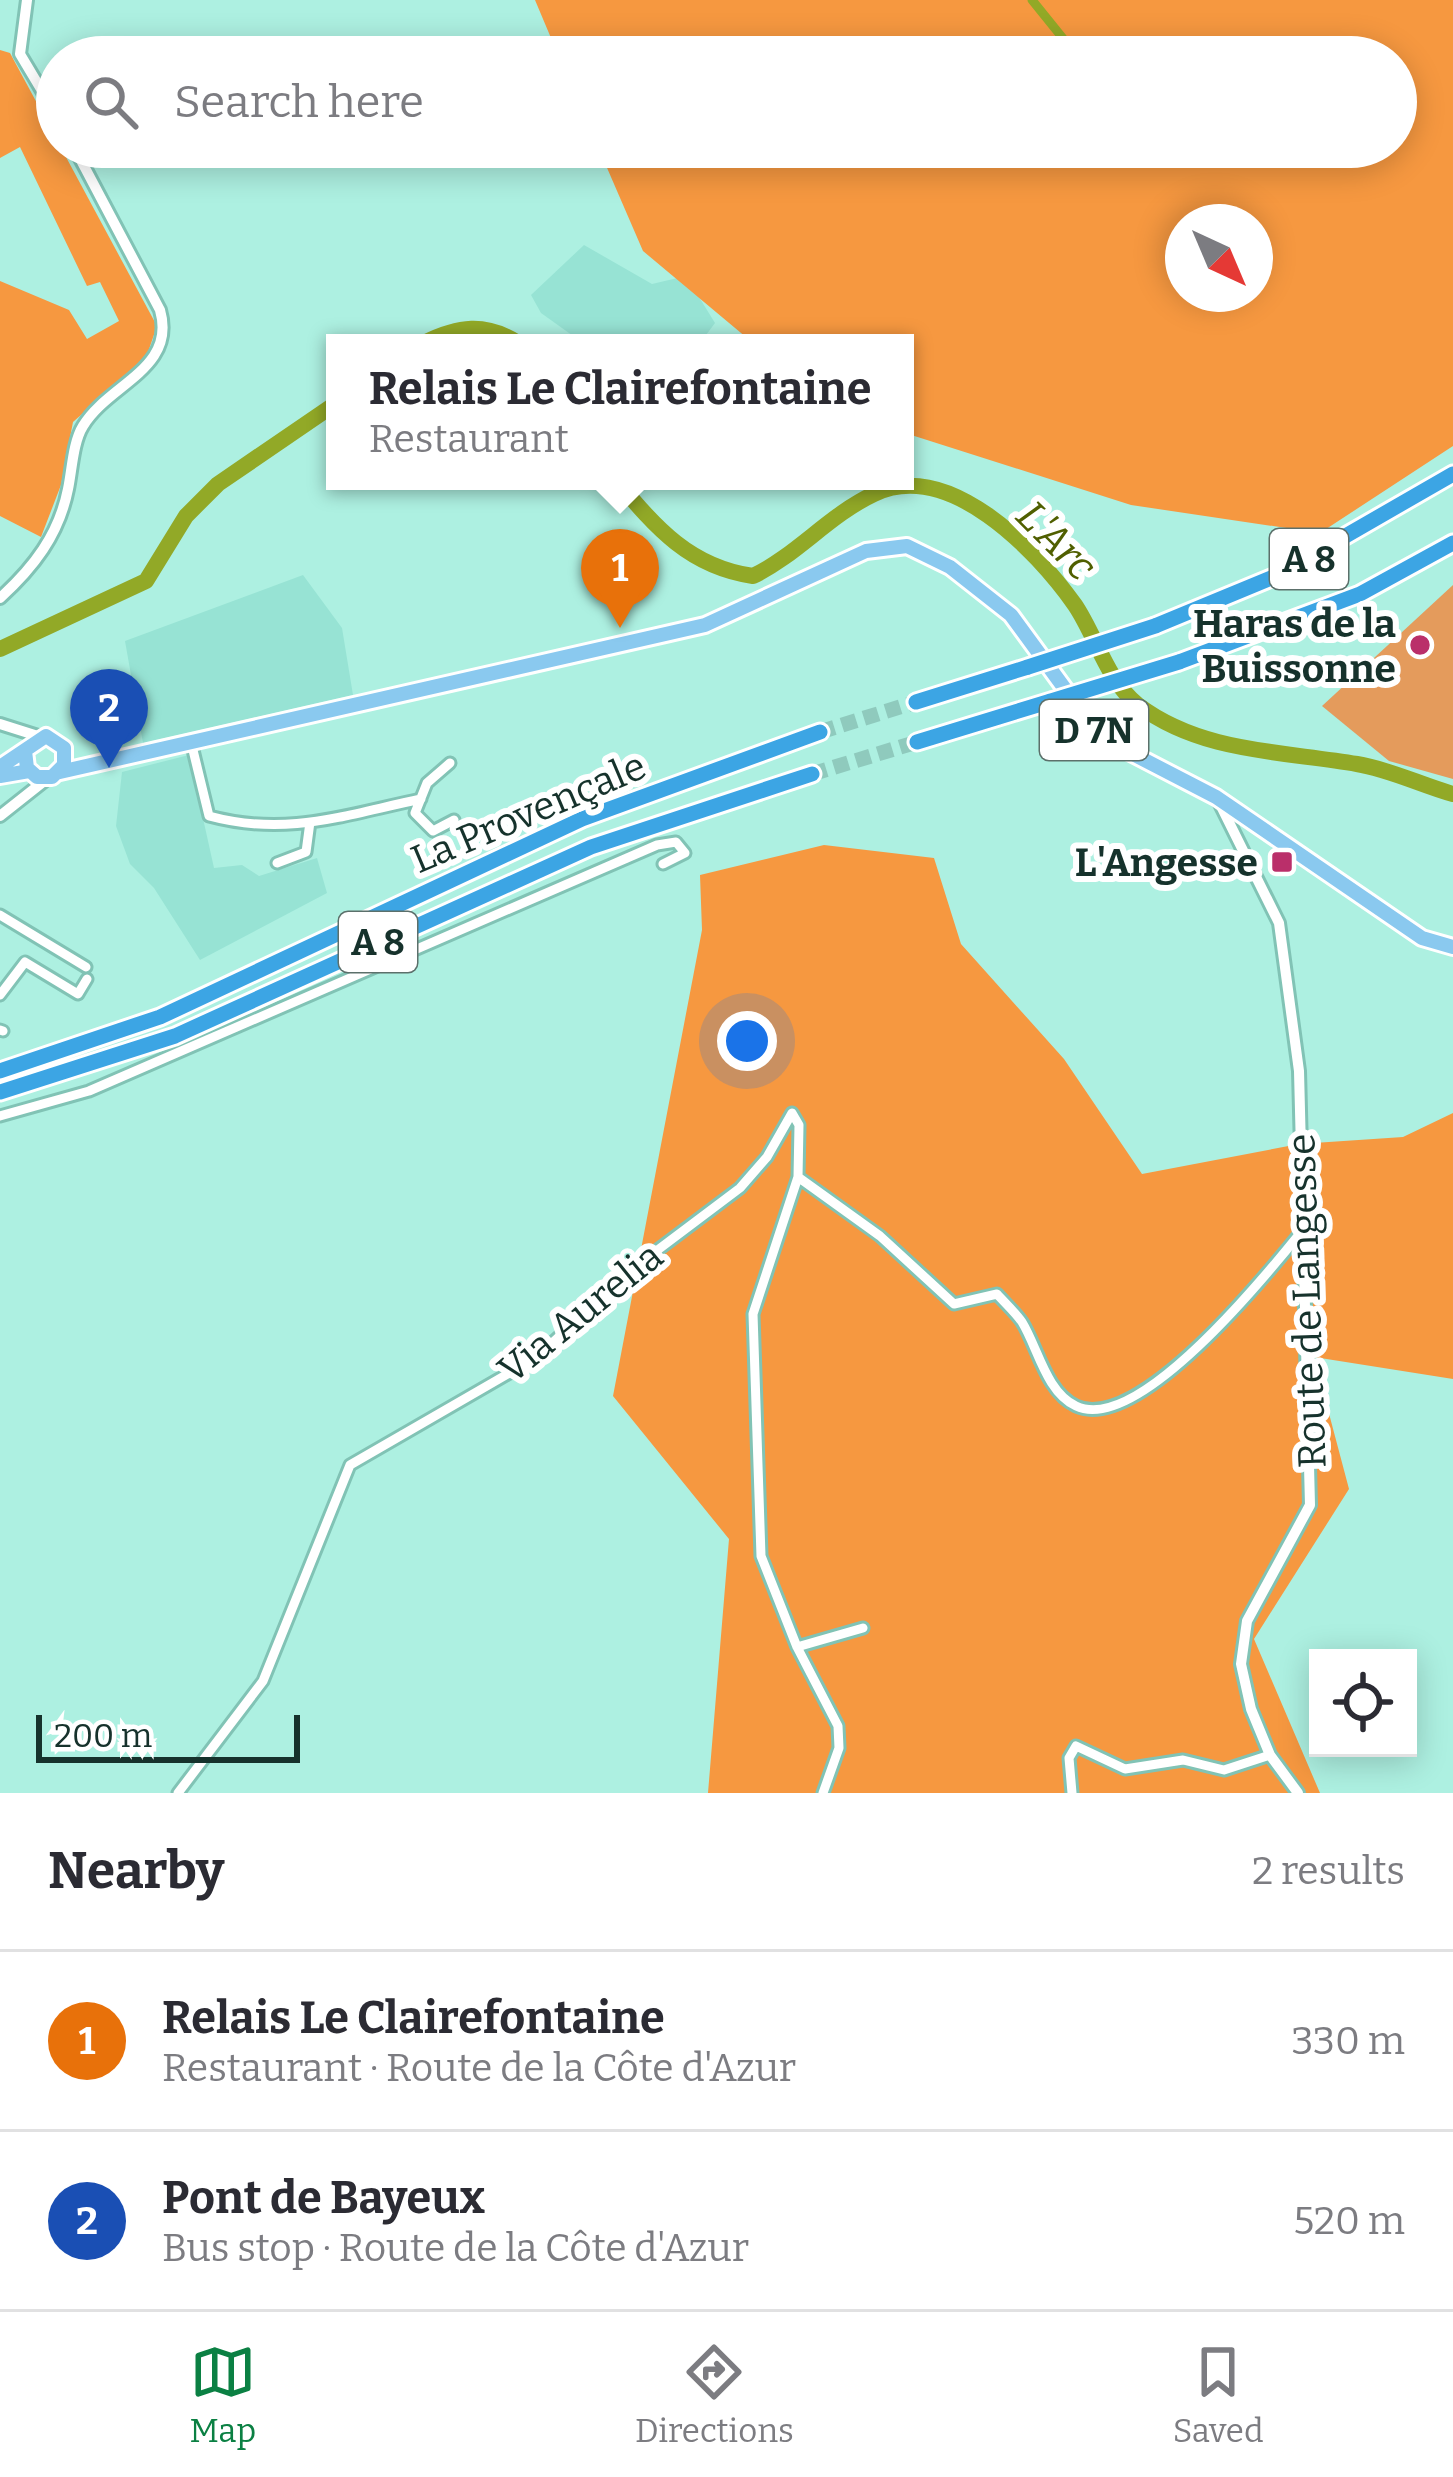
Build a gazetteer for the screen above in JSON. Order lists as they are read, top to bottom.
{
  "streets": {
    "highway": ["A 8", "La Provençale"],
    "main road": ["D 7N"],
    "street": ["Route de Langesse", "Via Aurelia"]
  },
  "crossings": [
    ["D 7N", "Route de Langesse"]
  ],
  "water": ["L'Arc"],
  "places": {
    "other": ["Haras de la Buissonne"],
    "transit": ["L'Angesse"]
  },
  "scale_bar": "200 m",
  "north": "bottom right",
  "page": {
    "search": "Search here",
    "popup": ["Relais Le Clairefontaine", "Restaurant"],
    "pins": ["1", "2"],
    "scale": "200 m",
    "heading": ["Nearby", "2 results"],
    "list": [
      {
        "mark": "1",
        "name": "Relais Le Clairefontaine",
        "note": "Restaurant · Route de la Côte d'Azur",
        "value": "330 m"
      },
      {
        "mark": "2",
        "name": "Pont de Bayeux",
        "note": "Bus stop · Route de la Côte d'Azur",
        "value": "520 m"
      }
    ],
    "nav": ["Map", "Directions", "Saved"]
  }
}
